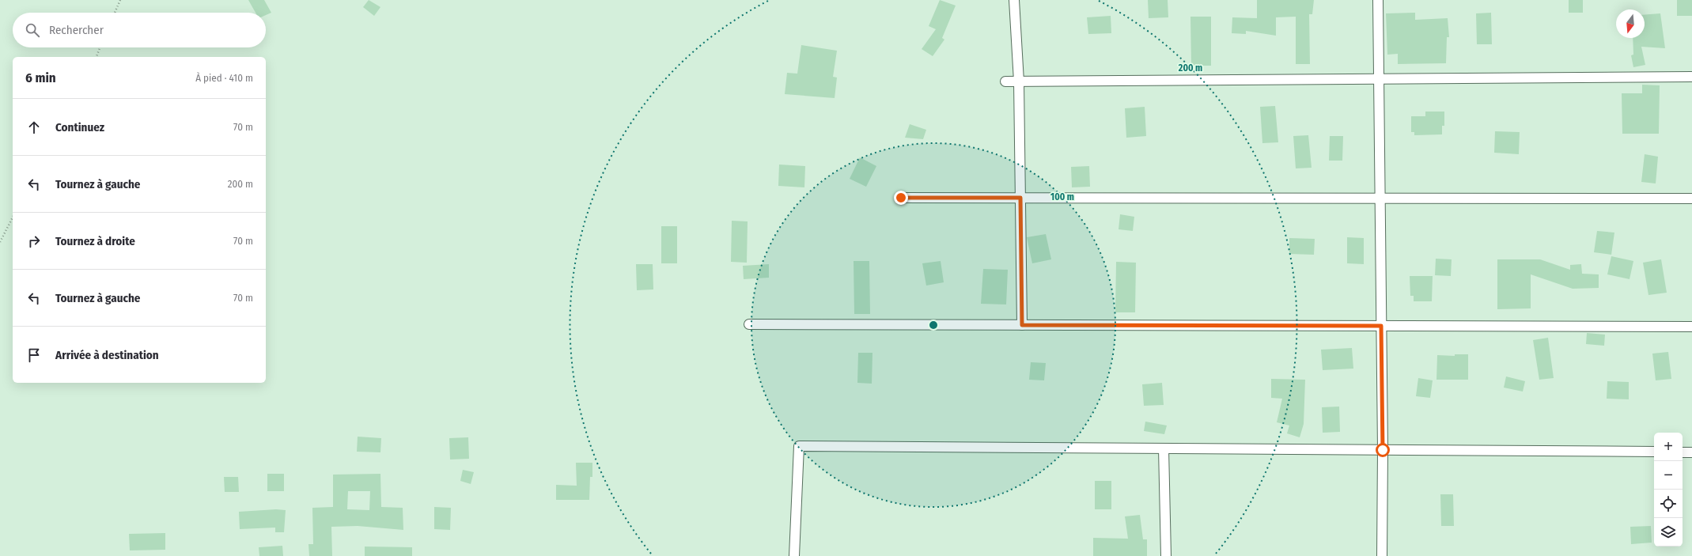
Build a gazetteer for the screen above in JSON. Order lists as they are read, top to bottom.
{
  "north": "bottom",
  "page": {
    "search": "Rechercher",
    "heading": ["6 min", "À pied · 410 m"],
    "list": [
      ["Continuez", "70 m"],
      ["Tournez à gauche", "200 m"],
      ["Tournez à droite", "70 m"],
      ["Tournez à gauche", "70 m"],
      "Arrivée à destination"
    ],
    "map_buttons": ["+", "−"]
  },
  "rings": ["200 m", "100 m"]
}
